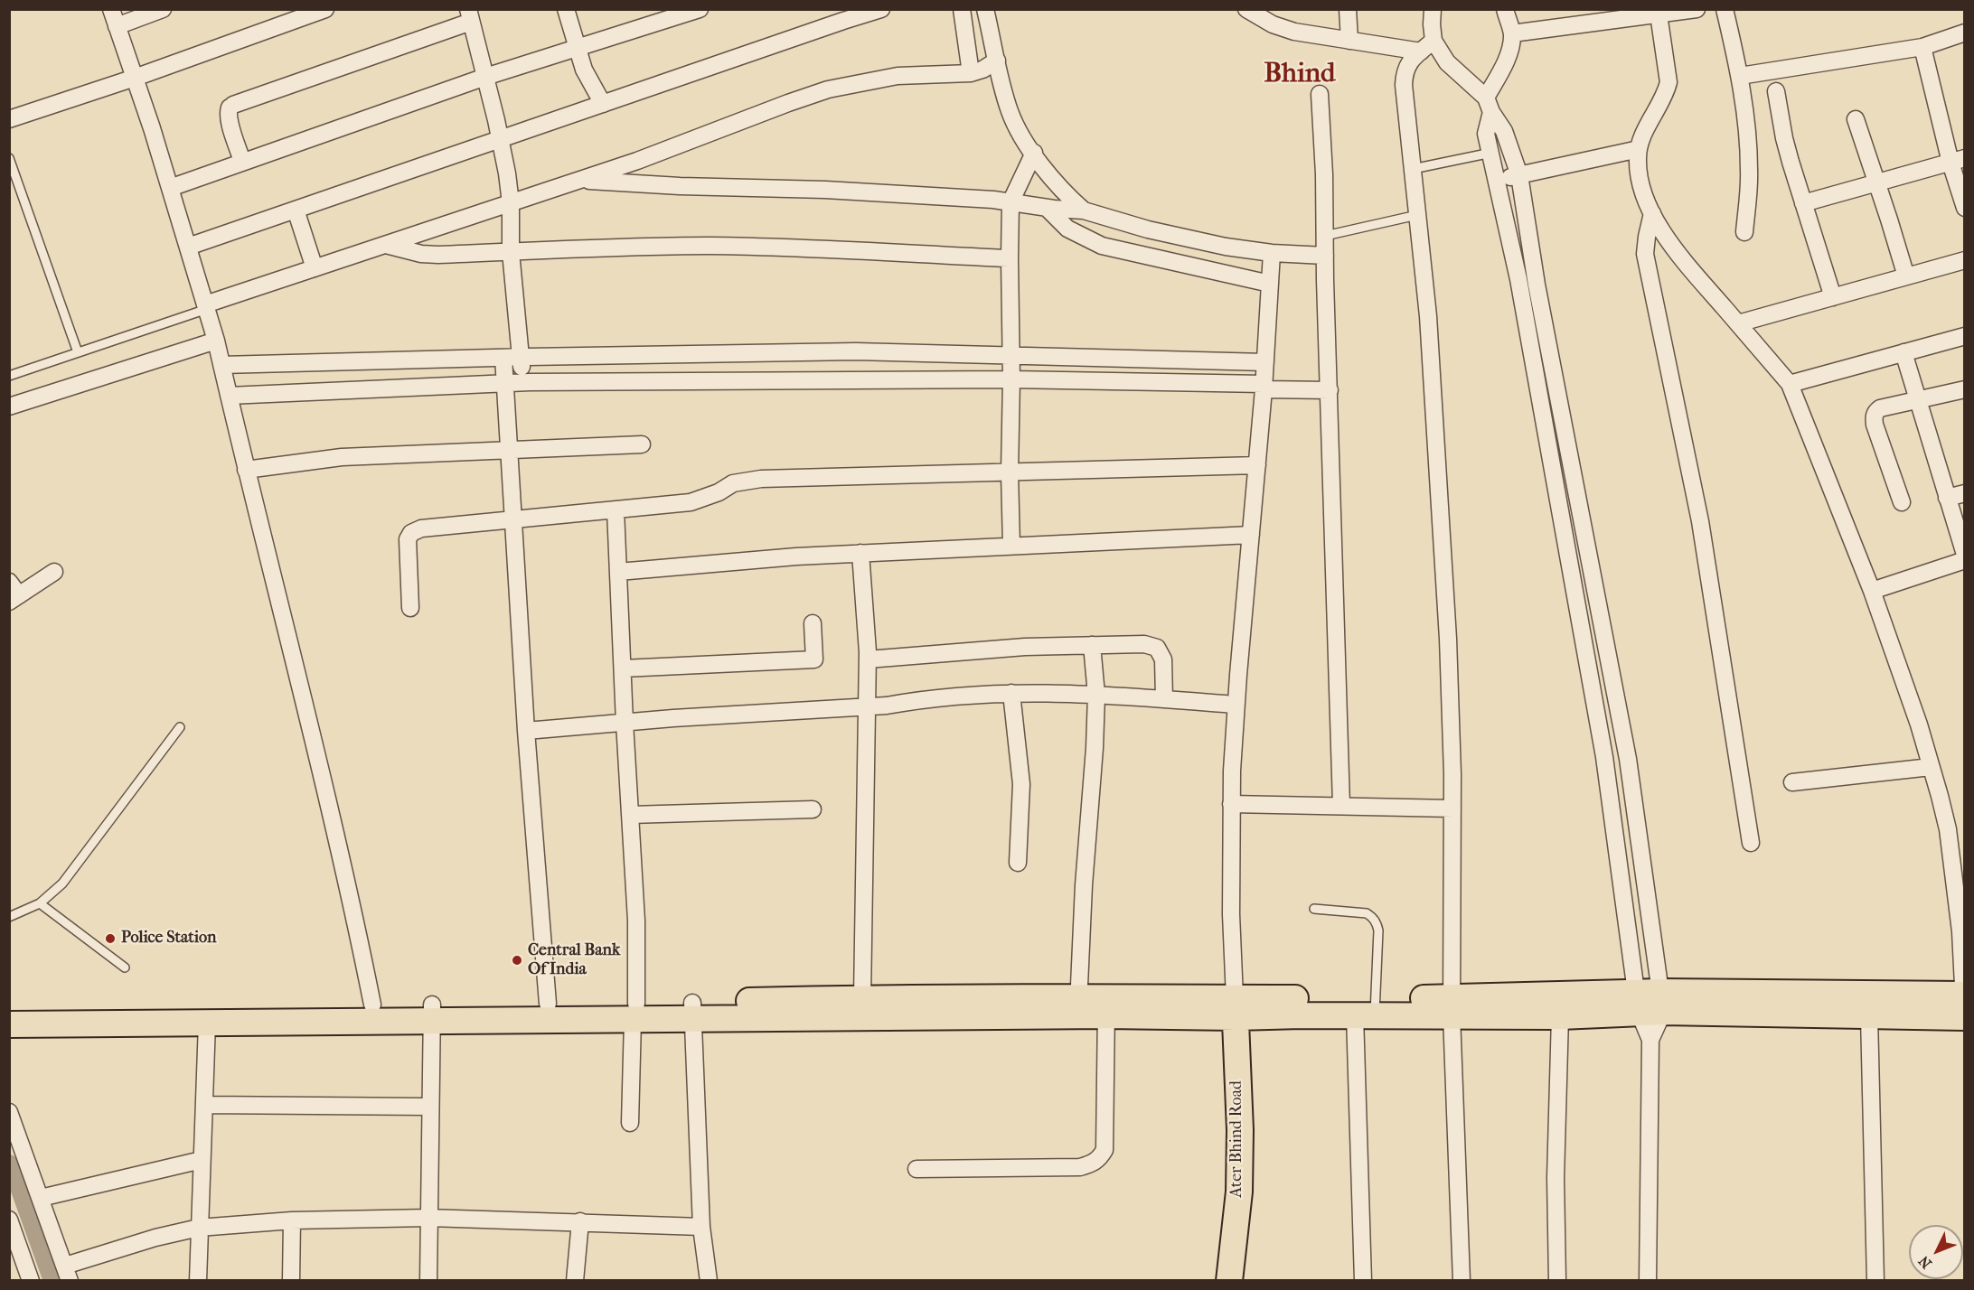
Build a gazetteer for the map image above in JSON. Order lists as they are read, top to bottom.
{
  "streets": {
    "highway": ["Ater Bhind Road"]
  },
  "districts": ["Bhind"],
  "places": ["Police Station", "Central Bank Of India"],
  "north": "bottom left"
}
